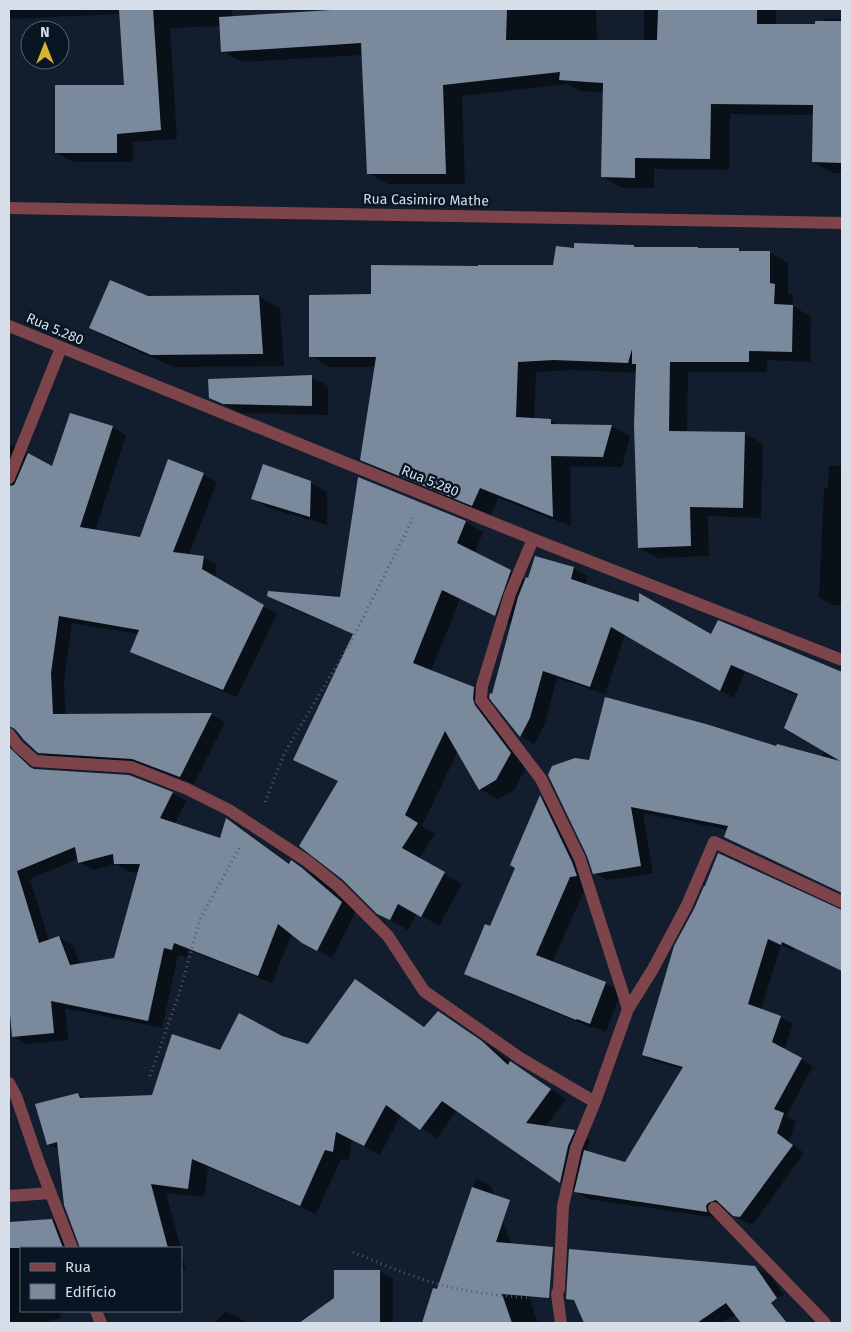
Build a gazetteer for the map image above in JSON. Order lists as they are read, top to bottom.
{
  "streets": {
    "street": ["Rua Casimiro Mathe", "Rua 5.280"]
  },
  "legend": ["Rua", "Edifício"],
  "north": "top"
}
